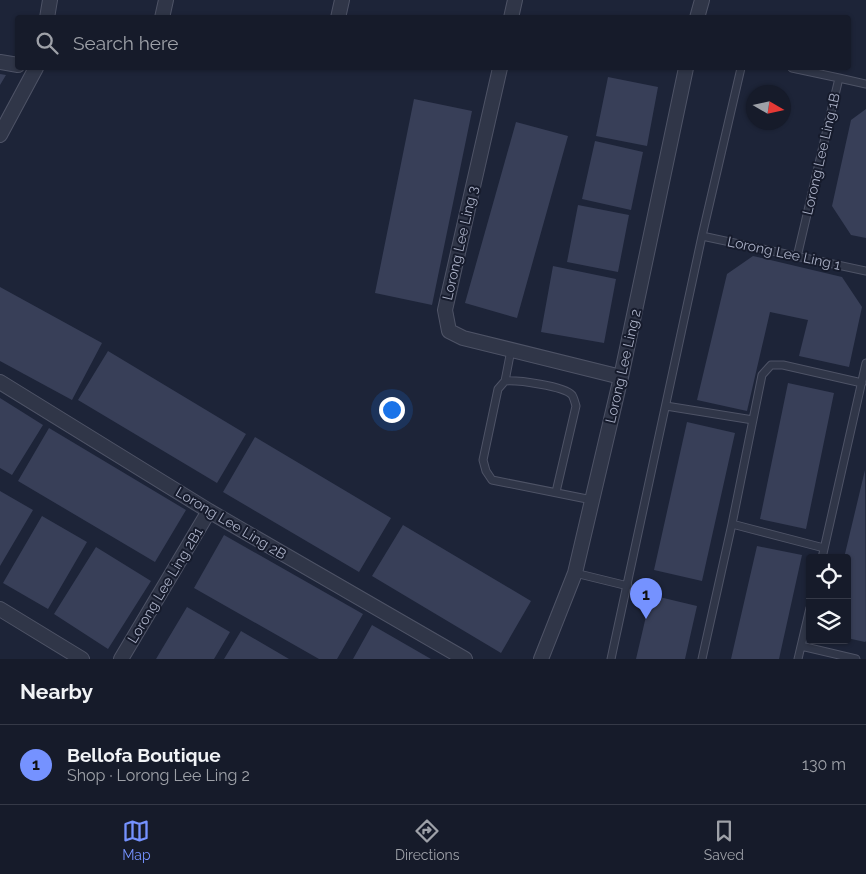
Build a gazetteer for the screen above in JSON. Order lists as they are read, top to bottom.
{
  "streets": {
    "street": [
      "Lorong Lee Ling 3",
      "Lorong Lee Ling 2",
      "Lorong Lee Ling 2B",
      "Lorong Lee Ling 2B1"
    ],
    "lane": ["Lorong Lee Ling 1B", "Lorong Lee Ling 1"]
  },
  "crossings": [
    ["Lorong Lee Ling 1B", "Lorong Lee Ling 1"],
    ["Lorong Lee Ling 3", "Lorong Lee Ling 2"],
    ["Lorong Lee Ling 2B", "Lorong Lee Ling 2B1"]
  ],
  "north": "right",
  "page": {
    "search": "Search here",
    "pins": "1",
    "heading": "Nearby",
    "list": [
      {
        "mark": "1",
        "name": "Bellofa Boutique",
        "note": "Shop · Lorong Lee Ling 2",
        "value": "130 m"
      }
    ],
    "nav": ["Map", "Directions", "Saved"]
  }
}
